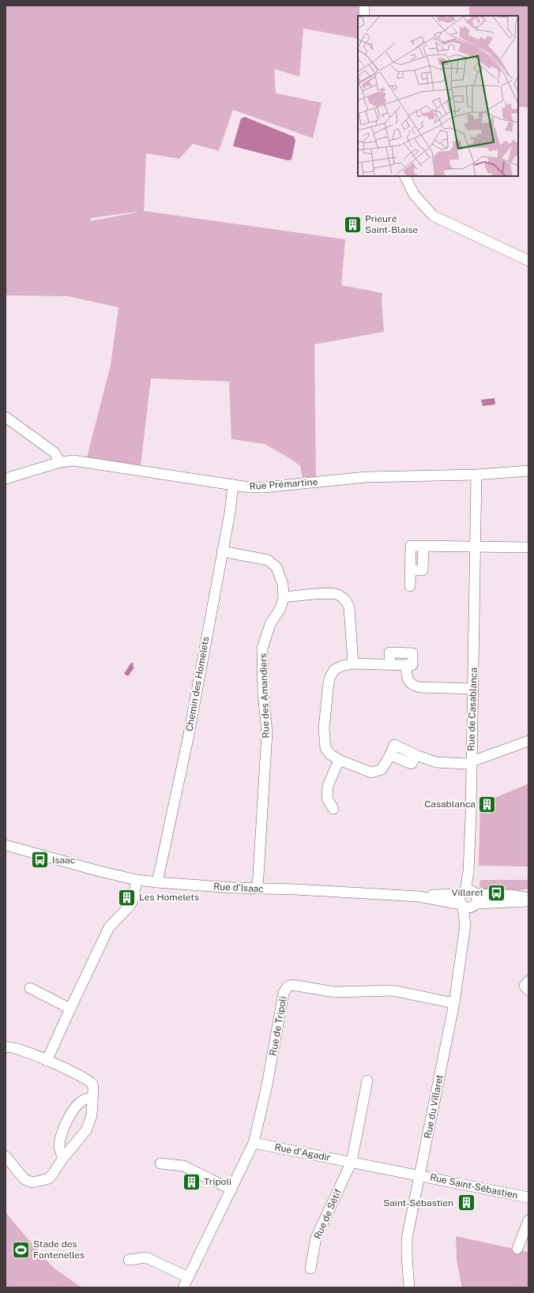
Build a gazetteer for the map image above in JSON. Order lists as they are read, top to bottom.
{
  "streets": {
    "street": [
      "Rue Prémartine",
      "Chemin des Homelets",
      "Rue des Amandiers",
      "Rue de Casablanca",
      "Rue d'Isaac",
      "Rue de Tripoli",
      "Rue du Villaret",
      "Rue d'Agadir",
      "Rue Saint-Sébastien",
      "Rue de Sétif"
    ]
  },
  "crossings": [
    ["Rue Prémartine", "Chemin des Homelets"],
    ["Rue Prémartine", "Rue de Casablanca"],
    ["Chemin des Homelets", "Rue des Amandiers"],
    ["Chemin des Homelets", "Rue d'Isaac"],
    ["Rue des Amandiers", "Rue d'Isaac"],
    ["Rue de Casablanca", "Rue d'Isaac"],
    ["Rue de Casablanca", "Rue du Villaret"],
    ["Rue d'Isaac", "Rue du Villaret"],
    ["Rue de Tripoli", "Rue du Villaret"],
    ["Rue de Tripoli", "Rue d'Agadir"],
    ["Rue du Villaret", "Rue d'Agadir"],
    ["Rue du Villaret", "Rue Saint-Sébastien"],
    ["Rue d'Agadir", "Rue Saint-Sébastien"],
    ["Rue d'Agadir", "Rue de Sétif"]
  ],
  "places": {
    "building": [
      "Prieuré Saint-Blaise",
      "Casablanca",
      "Les Homelets",
      "Tripoli",
      "Saint-Sébastien"
    ],
    "bus stop": ["Isaac", "Villaret"],
    "sports": ["Stade des Fontenelles"]
  }
}
